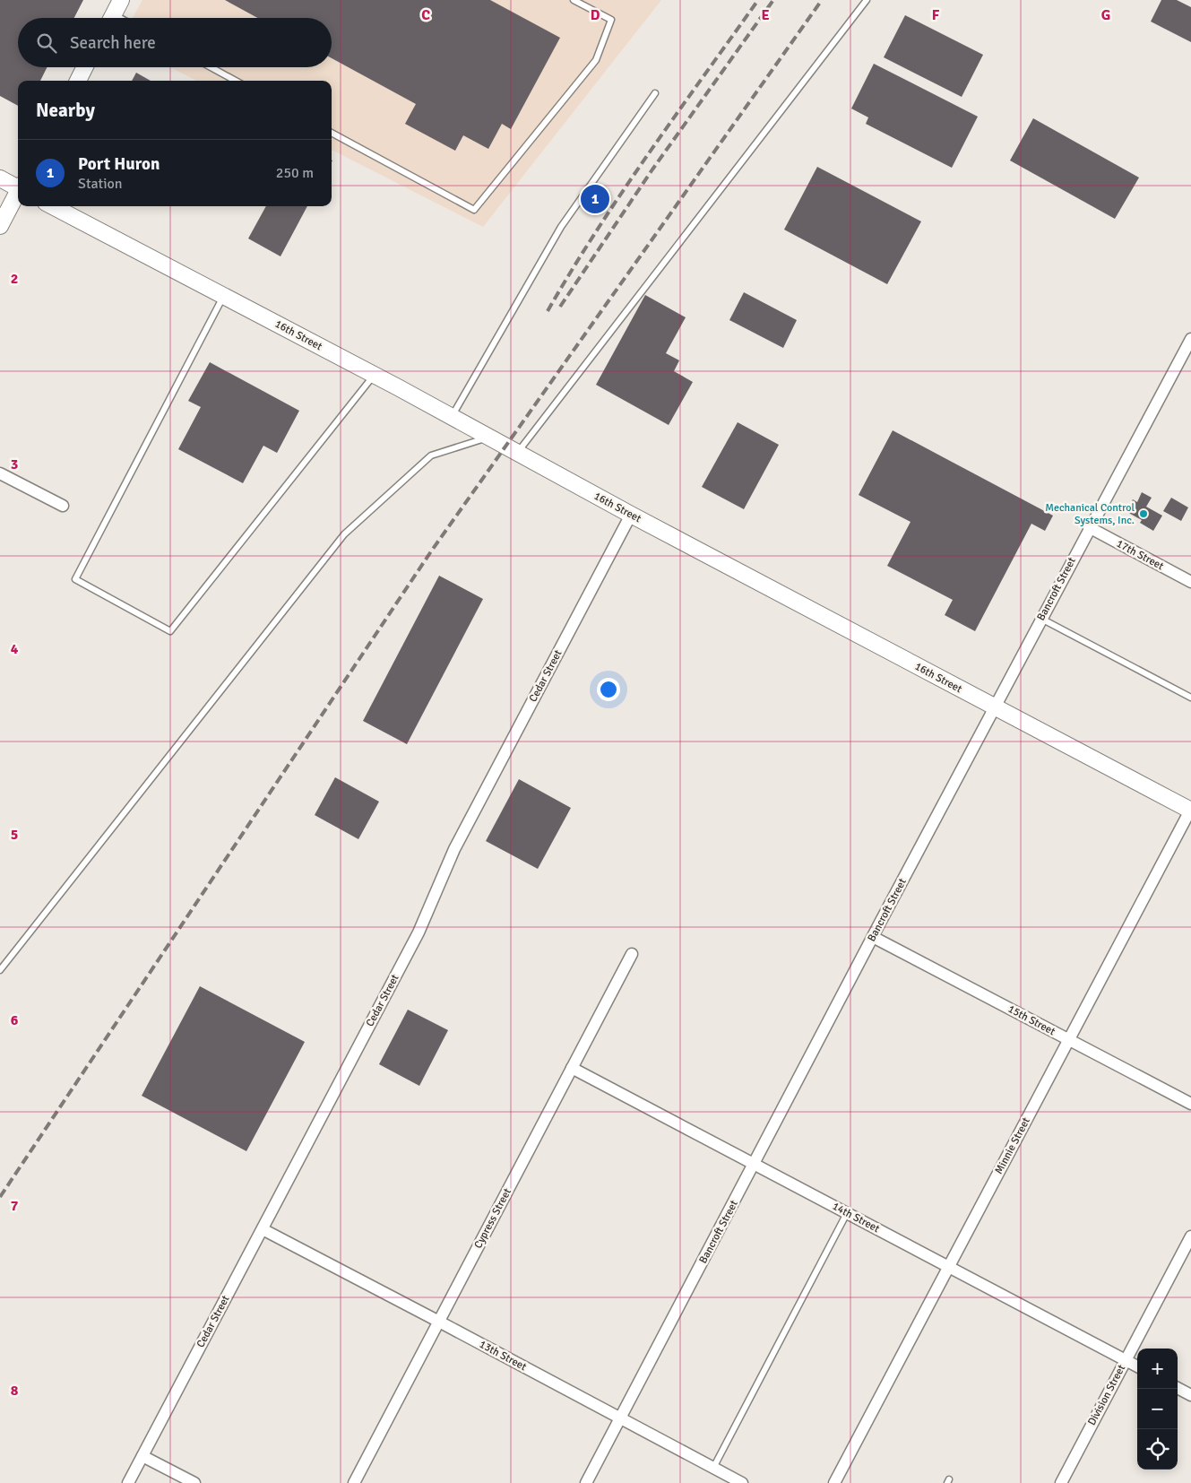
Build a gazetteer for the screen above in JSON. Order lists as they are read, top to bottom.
{
  "streets": {
    "street": [
      "16th Street",
      "17th Street",
      "Bancroft Street",
      "Cedar Street",
      "15th Street",
      "Minnie Street",
      "14th Street",
      "Cypress Street",
      "13th Street",
      "Division Street"
    ]
  },
  "crossings": [
    ["16th Street", "Bancroft Street"],
    ["16th Street", "Cedar Street"],
    ["16th Street", "Minnie Street"],
    ["17th Street", "Bancroft Street"],
    ["Bancroft Street", "15th Street"],
    ["Bancroft Street", "14th Street"],
    ["Bancroft Street", "13th Street"],
    ["Cedar Street", "13th Street"],
    ["15th Street", "Minnie Street"],
    ["Minnie Street", "14th Street"],
    ["14th Street", "Cypress Street"],
    ["14th Street", "Division Street"],
    ["Cypress Street", "13th Street"]
  ],
  "places": ["Mechanical Control Systems, Inc."],
  "page": {
    "search": "Search here",
    "heading": "Nearby",
    "list": [
      {
        "mark": "1",
        "name": "Port Huron",
        "note": "Station",
        "value": "250 m"
      }
    ],
    "pins": "1",
    "map_buttons": ["+", "−"]
  },
  "grid": {
    "columns": [
      "C",
      "D",
      "E",
      "F",
      "G"
    ],
    "rows": [
      "2",
      "3",
      "4",
      "5",
      "6",
      "7",
      "8"
    ]
  }
}
